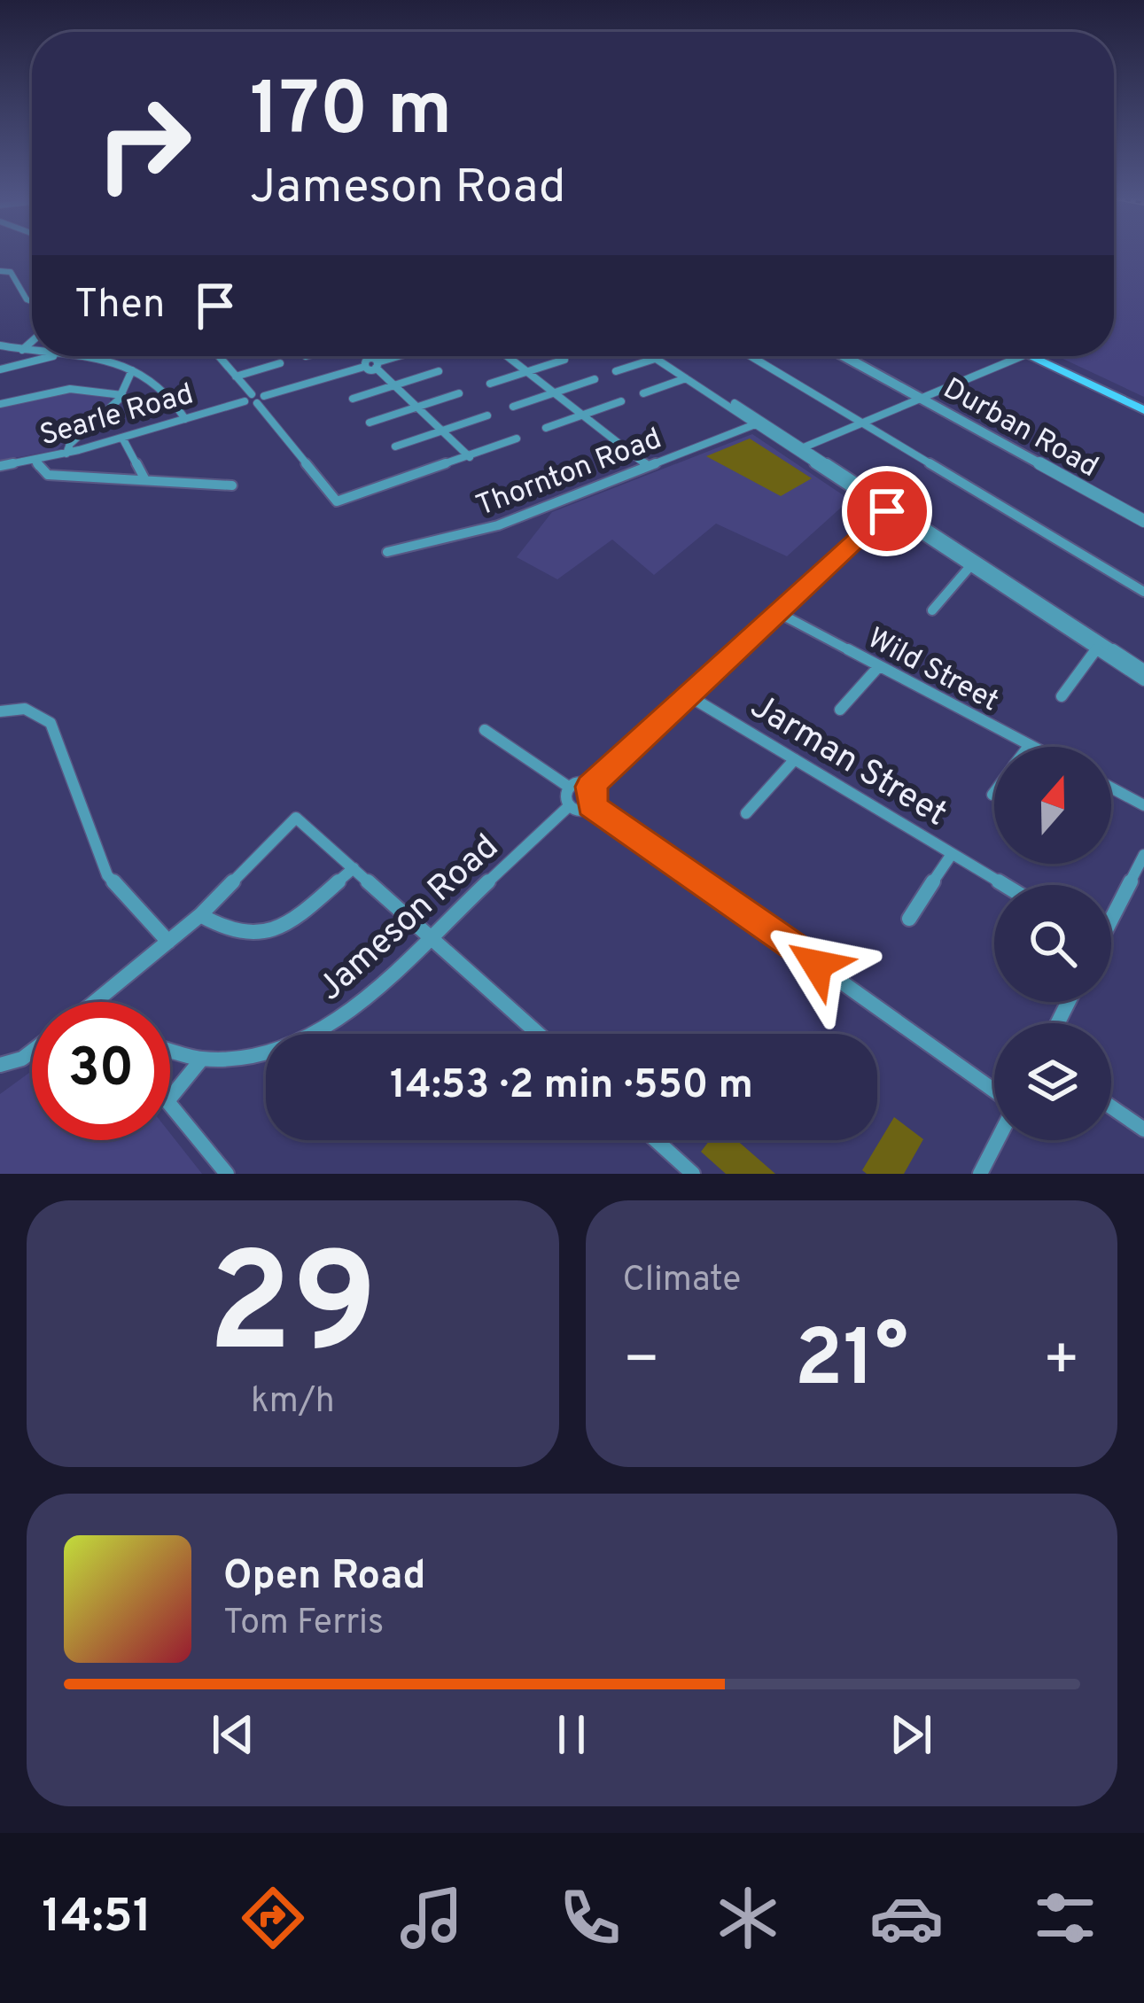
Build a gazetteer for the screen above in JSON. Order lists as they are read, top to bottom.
{
  "streets": {
    "street": [
      "Searle Road",
      "Durban Road",
      "Thornton Road",
      "Wild Street",
      "Jarman Street",
      "Jameson Road"
    ]
  },
  "north": "top",
  "page": {
    "turn": ["170 m", "Jameson Road"],
    "then": "Then",
    "limit": "30",
    "trip": "14:53 · 2 min · 550 m",
    "tile": [
      ["29", "km/h"],
      "Climate"
    ],
    "heat": ["−", "21°", "+"],
    "song": ["Open Road", "Tom Ferris"],
    "tabs": "14:51"
  }
}
